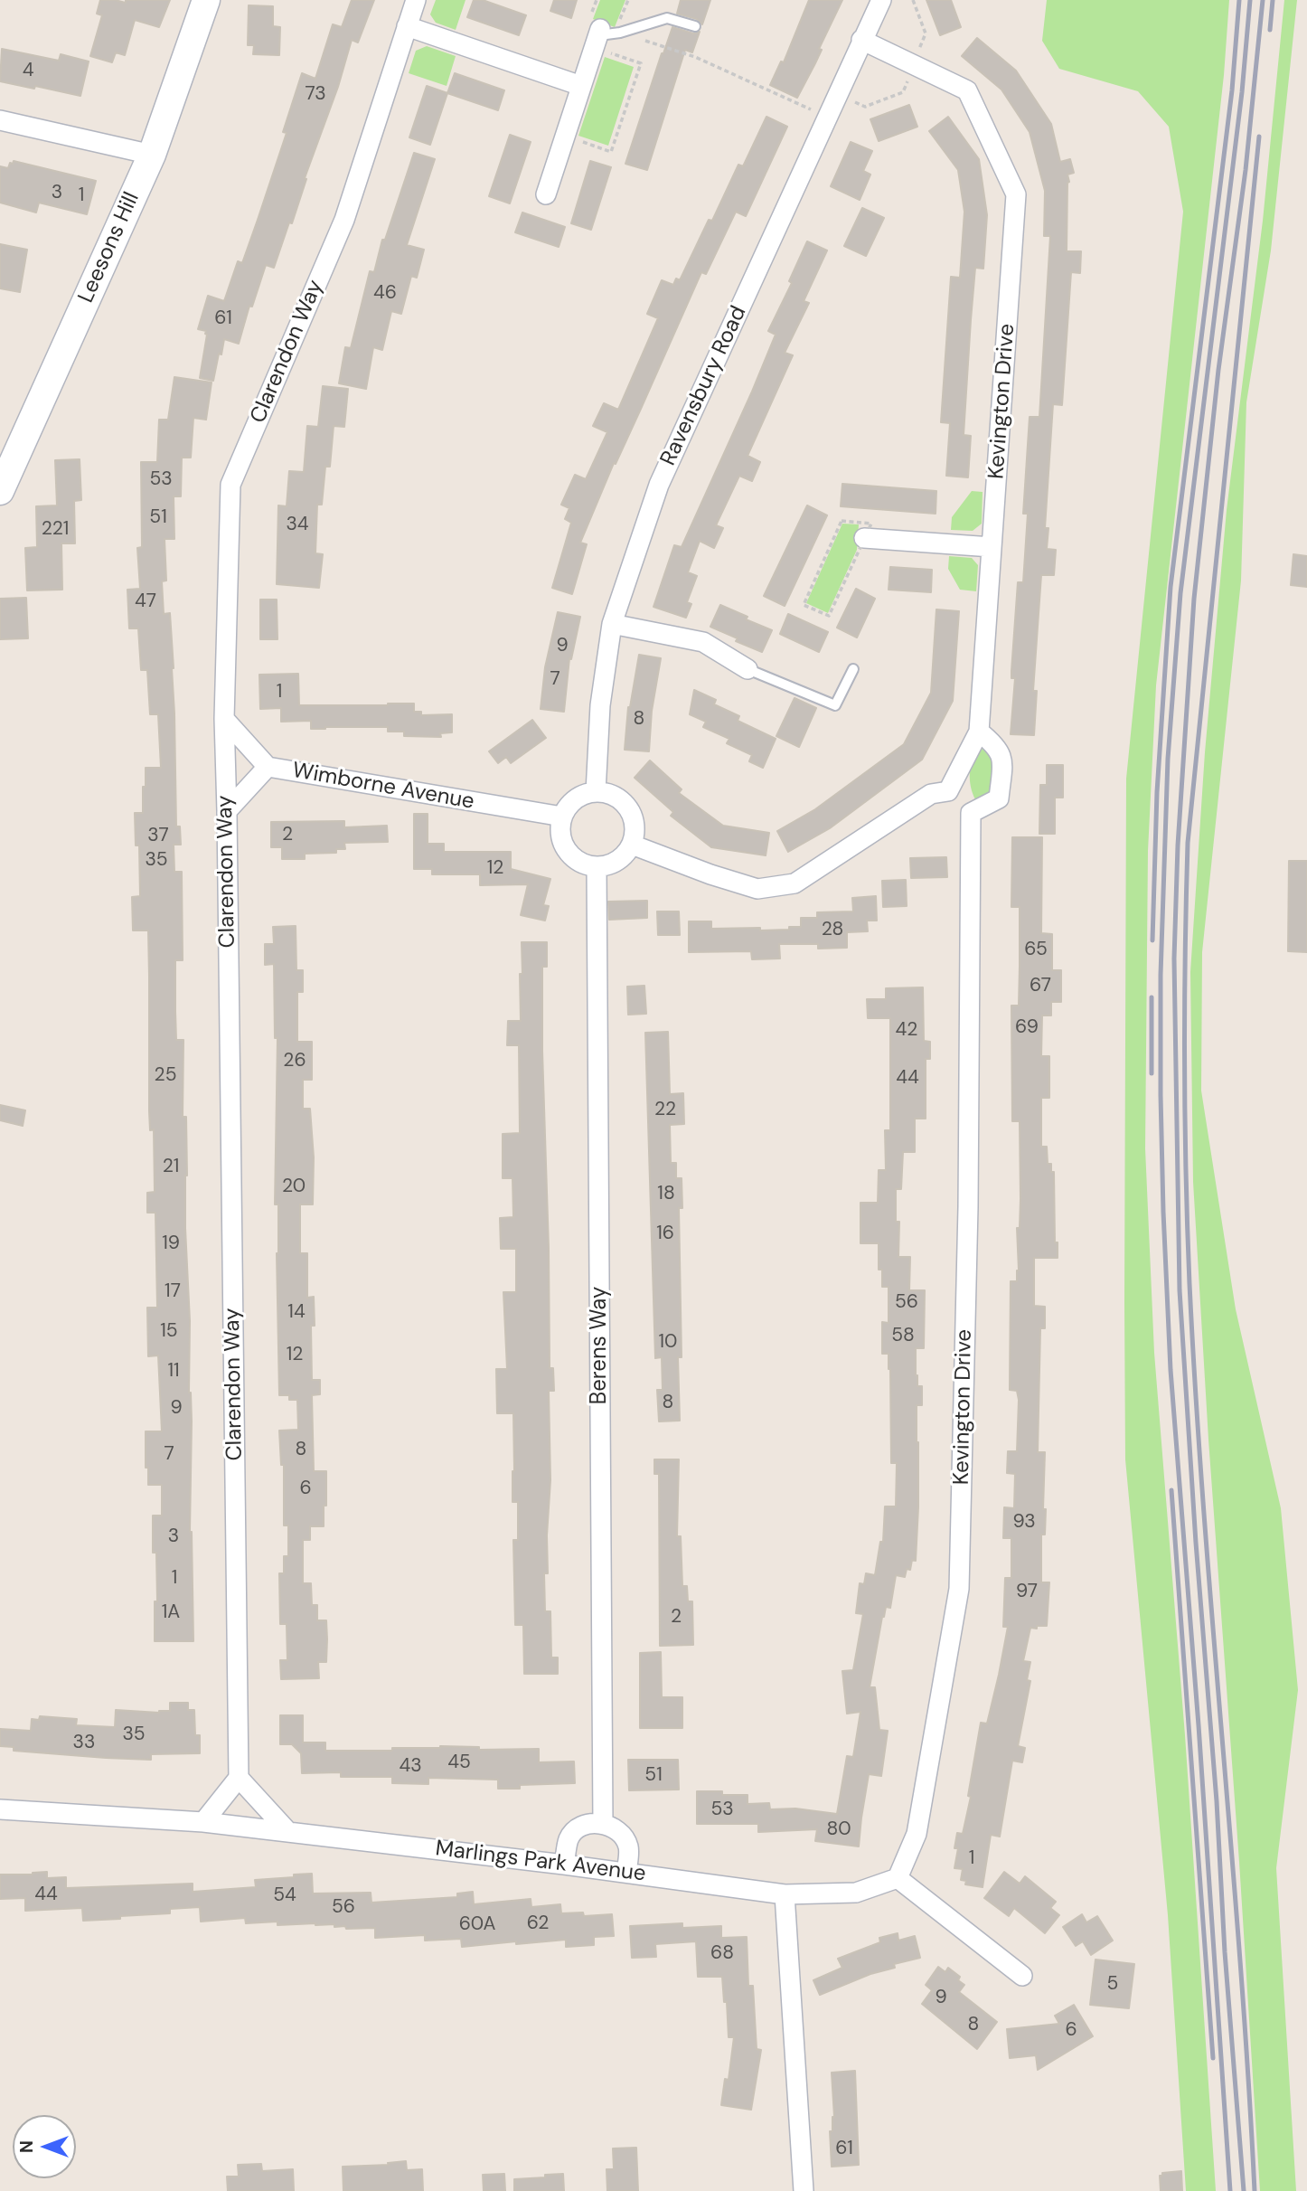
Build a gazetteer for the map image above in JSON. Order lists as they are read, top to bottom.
{
  "streets": {
    "street": [
      "Leesons Hill",
      "Clarendon Way",
      "Ravensbury Road",
      "Kevington Drive",
      "Wimborne Avenue",
      "Berens Way",
      "Marlings Park Avenue"
    ]
  },
  "crossings": [
    ["Clarendon Way", "Wimborne Avenue"],
    ["Ravensbury Road", "Kevington Drive"],
    ["Ravensbury Road", "Wimborne Avenue"],
    ["Ravensbury Road", "Berens Way"],
    ["Wimborne Avenue", "Berens Way"]
  ],
  "house_numbers": [
    "4",
    "73",
    "3",
    "1",
    "46",
    "61",
    "53",
    "51",
    "34",
    "221",
    "47",
    "9",
    "7",
    "1",
    "8",
    "2",
    "37",
    "35",
    "12",
    "28",
    "65",
    "67",
    "69",
    "42",
    "26",
    "25",
    "44",
    "22",
    "21",
    "20",
    "18",
    "16",
    "19",
    "17",
    "56",
    "14",
    "15",
    "58",
    "10",
    "12",
    "11",
    "8",
    "9",
    "8",
    "7",
    "6",
    "93",
    "3",
    "1",
    "97",
    "1A",
    "2",
    "35",
    "33",
    "45",
    "43",
    "51",
    "53",
    "80",
    "1",
    "44",
    "54",
    "56",
    "62",
    "60A",
    "68",
    "5",
    "9",
    "8",
    "6",
    "61"
  ],
  "north": "left"
}
